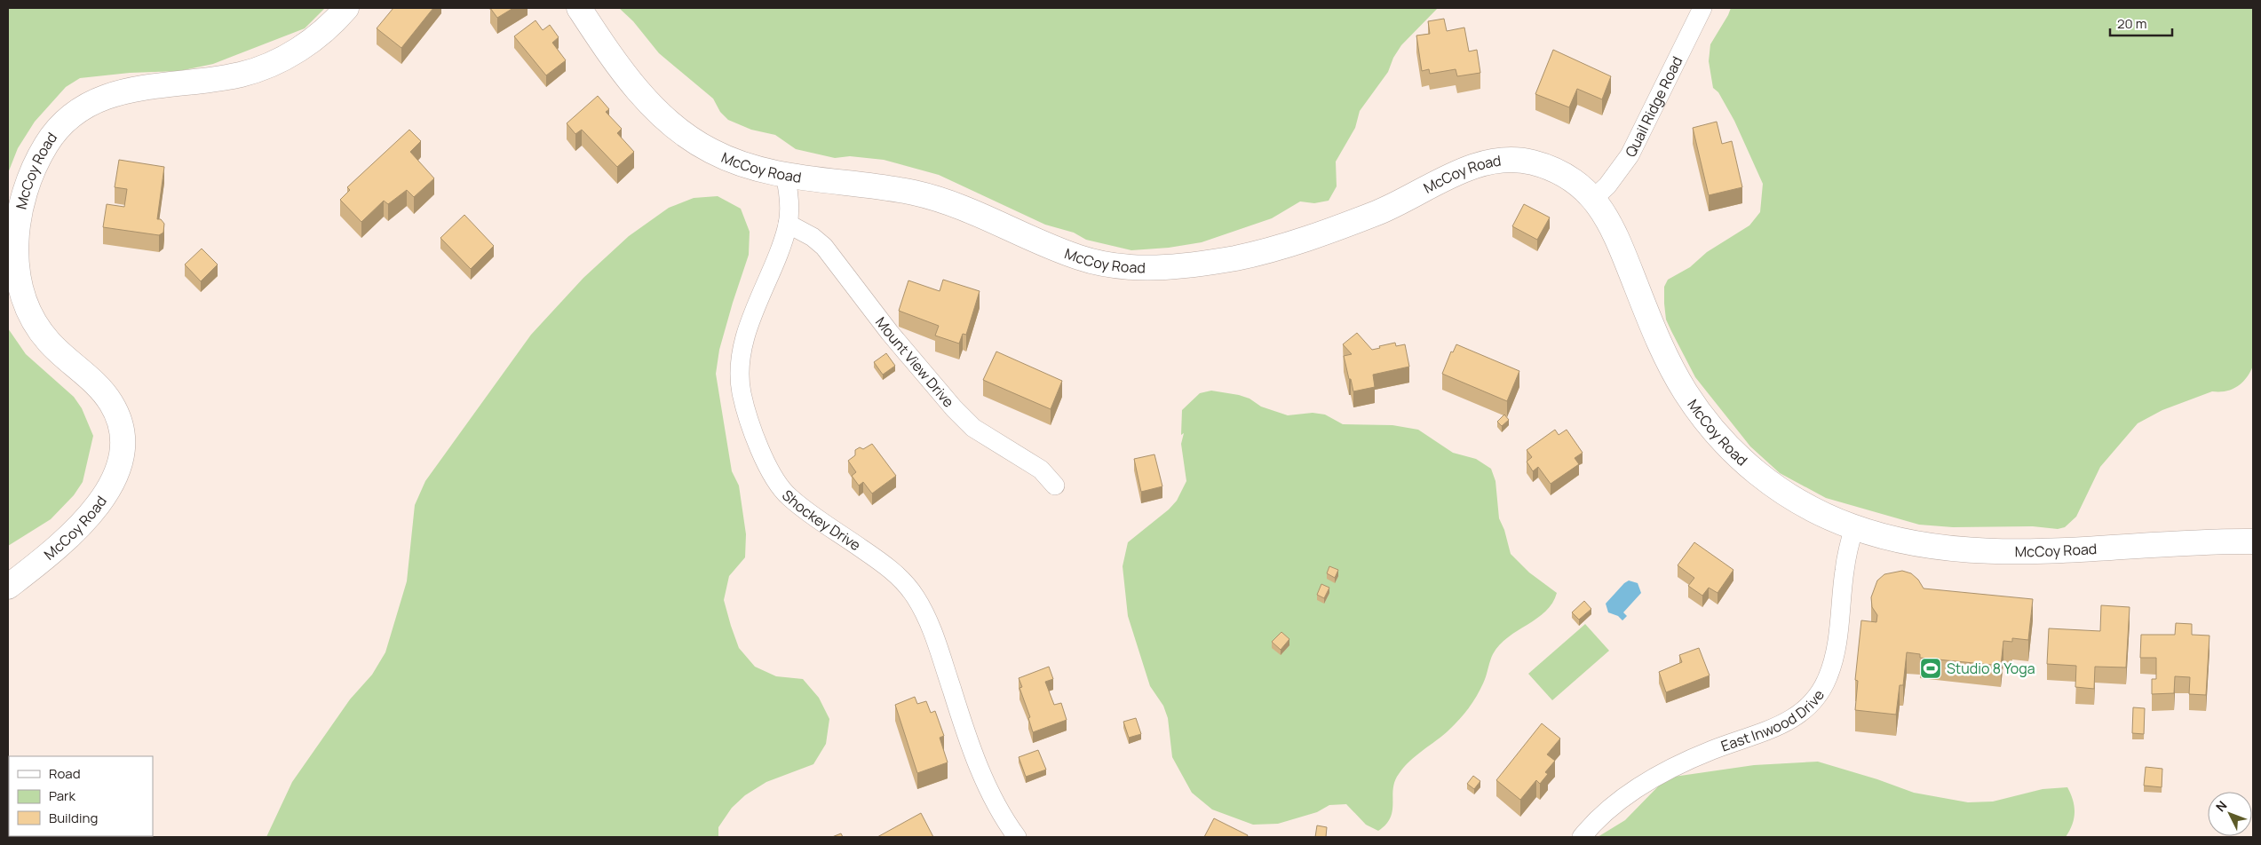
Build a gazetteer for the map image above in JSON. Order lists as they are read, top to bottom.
{
  "streets": {
    "street": [
      "Quail Ridge Road",
      "McCoy Road",
      "Mount View Drive",
      "Shockey Drive",
      "East Inwood Drive"
    ]
  },
  "crossings": [
    ["Quail Ridge Road", "McCoy Road"],
    ["McCoy Road", "Shockey Drive"],
    ["McCoy Road", "East Inwood Drive"],
    ["Mount View Drive", "Shockey Drive"]
  ],
  "places": {
    "sports": ["Studio 8 Yoga"]
  },
  "legend": ["Road", "Park", "Building"],
  "scale_bar": "20 m",
  "north": "top left"
}
